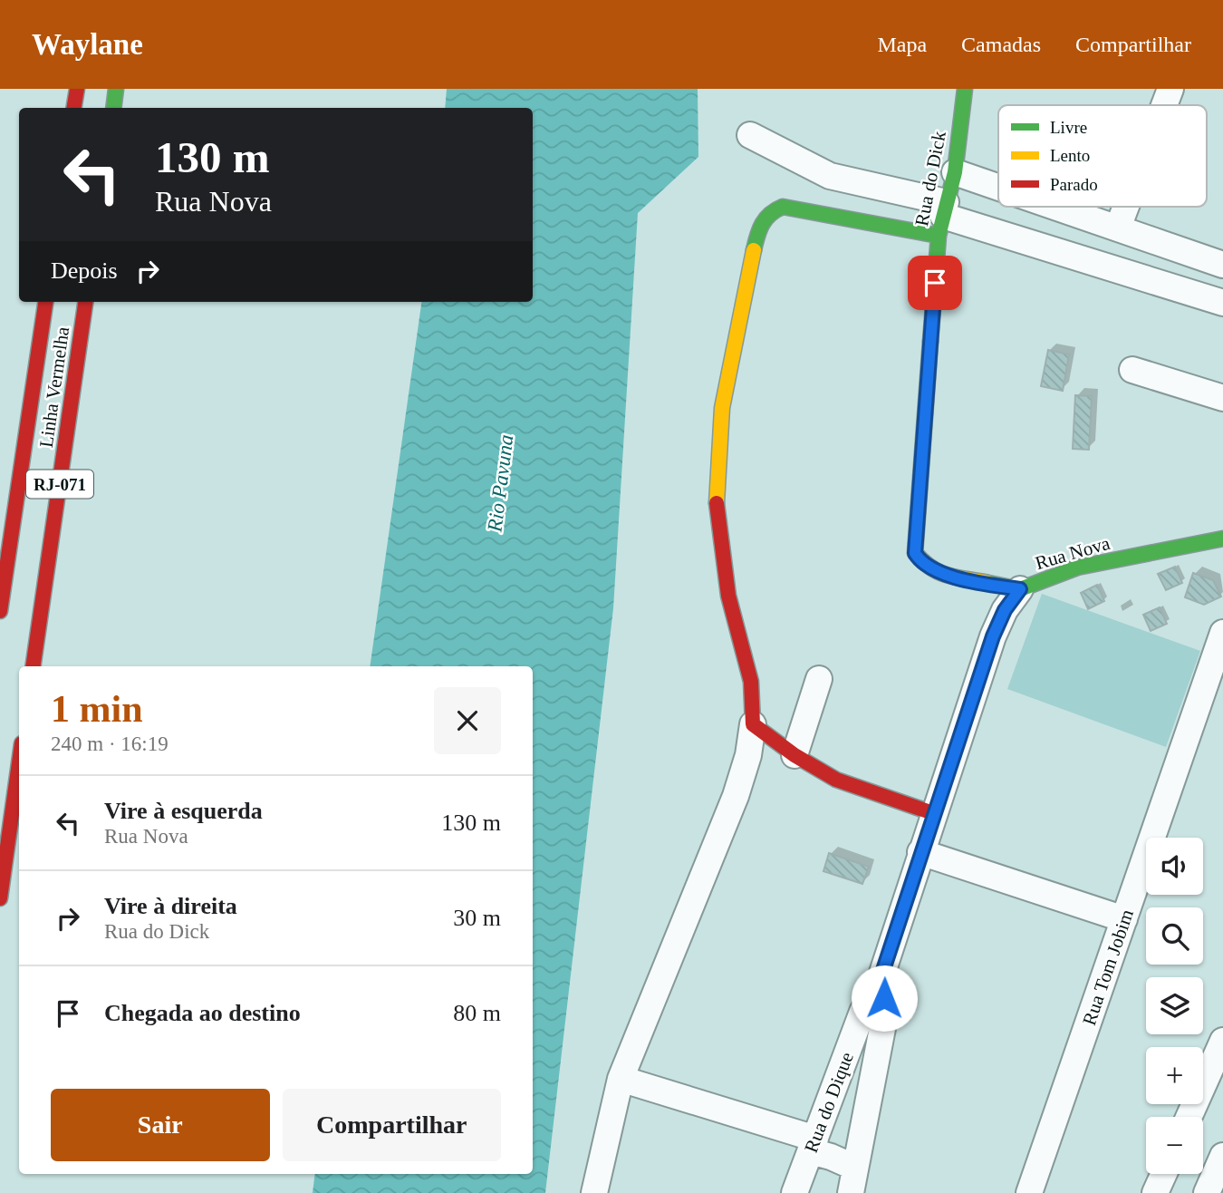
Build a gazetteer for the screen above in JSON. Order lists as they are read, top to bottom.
{
  "streets": {
    "main road": [
      "Rua do Dick",
      "Linha Vermelha",
      "RJ-071",
      "Rua Nova"
    ],
    "street": ["Rua Tom Jobim", "Rua do Dique"]
  },
  "crossings": [
    ["Rua do Dick", "Rua Nova"],
    ["Rua Nova", "Rua do Dique"]
  ],
  "water": ["Rio Pavuna"],
  "legend": ["Livre", "Lento", "Parado"],
  "page": {
    "header": "Waylane",
    "nav": ["Mapa", "Camadas", "Compartilhar"],
    "turn": ["130 m", "Rua Nova"],
    "then": "Depois",
    "heading": ["1 min", "240 m · 16:19"],
    "list": [
      {
        "name": "Vire à esquerda",
        "note": "Rua Nova",
        "value": "130 m"
      },
      {
        "name": "Vire à direita",
        "note": "Rua do Dick",
        "value": "30 m"
      },
      {
        "name": "Chegada ao destino",
        "value": "80 m"
      }
    ],
    "map_buttons": ["+", "−"],
    "buttons": ["Sair", "Compartilhar"]
  }
}
